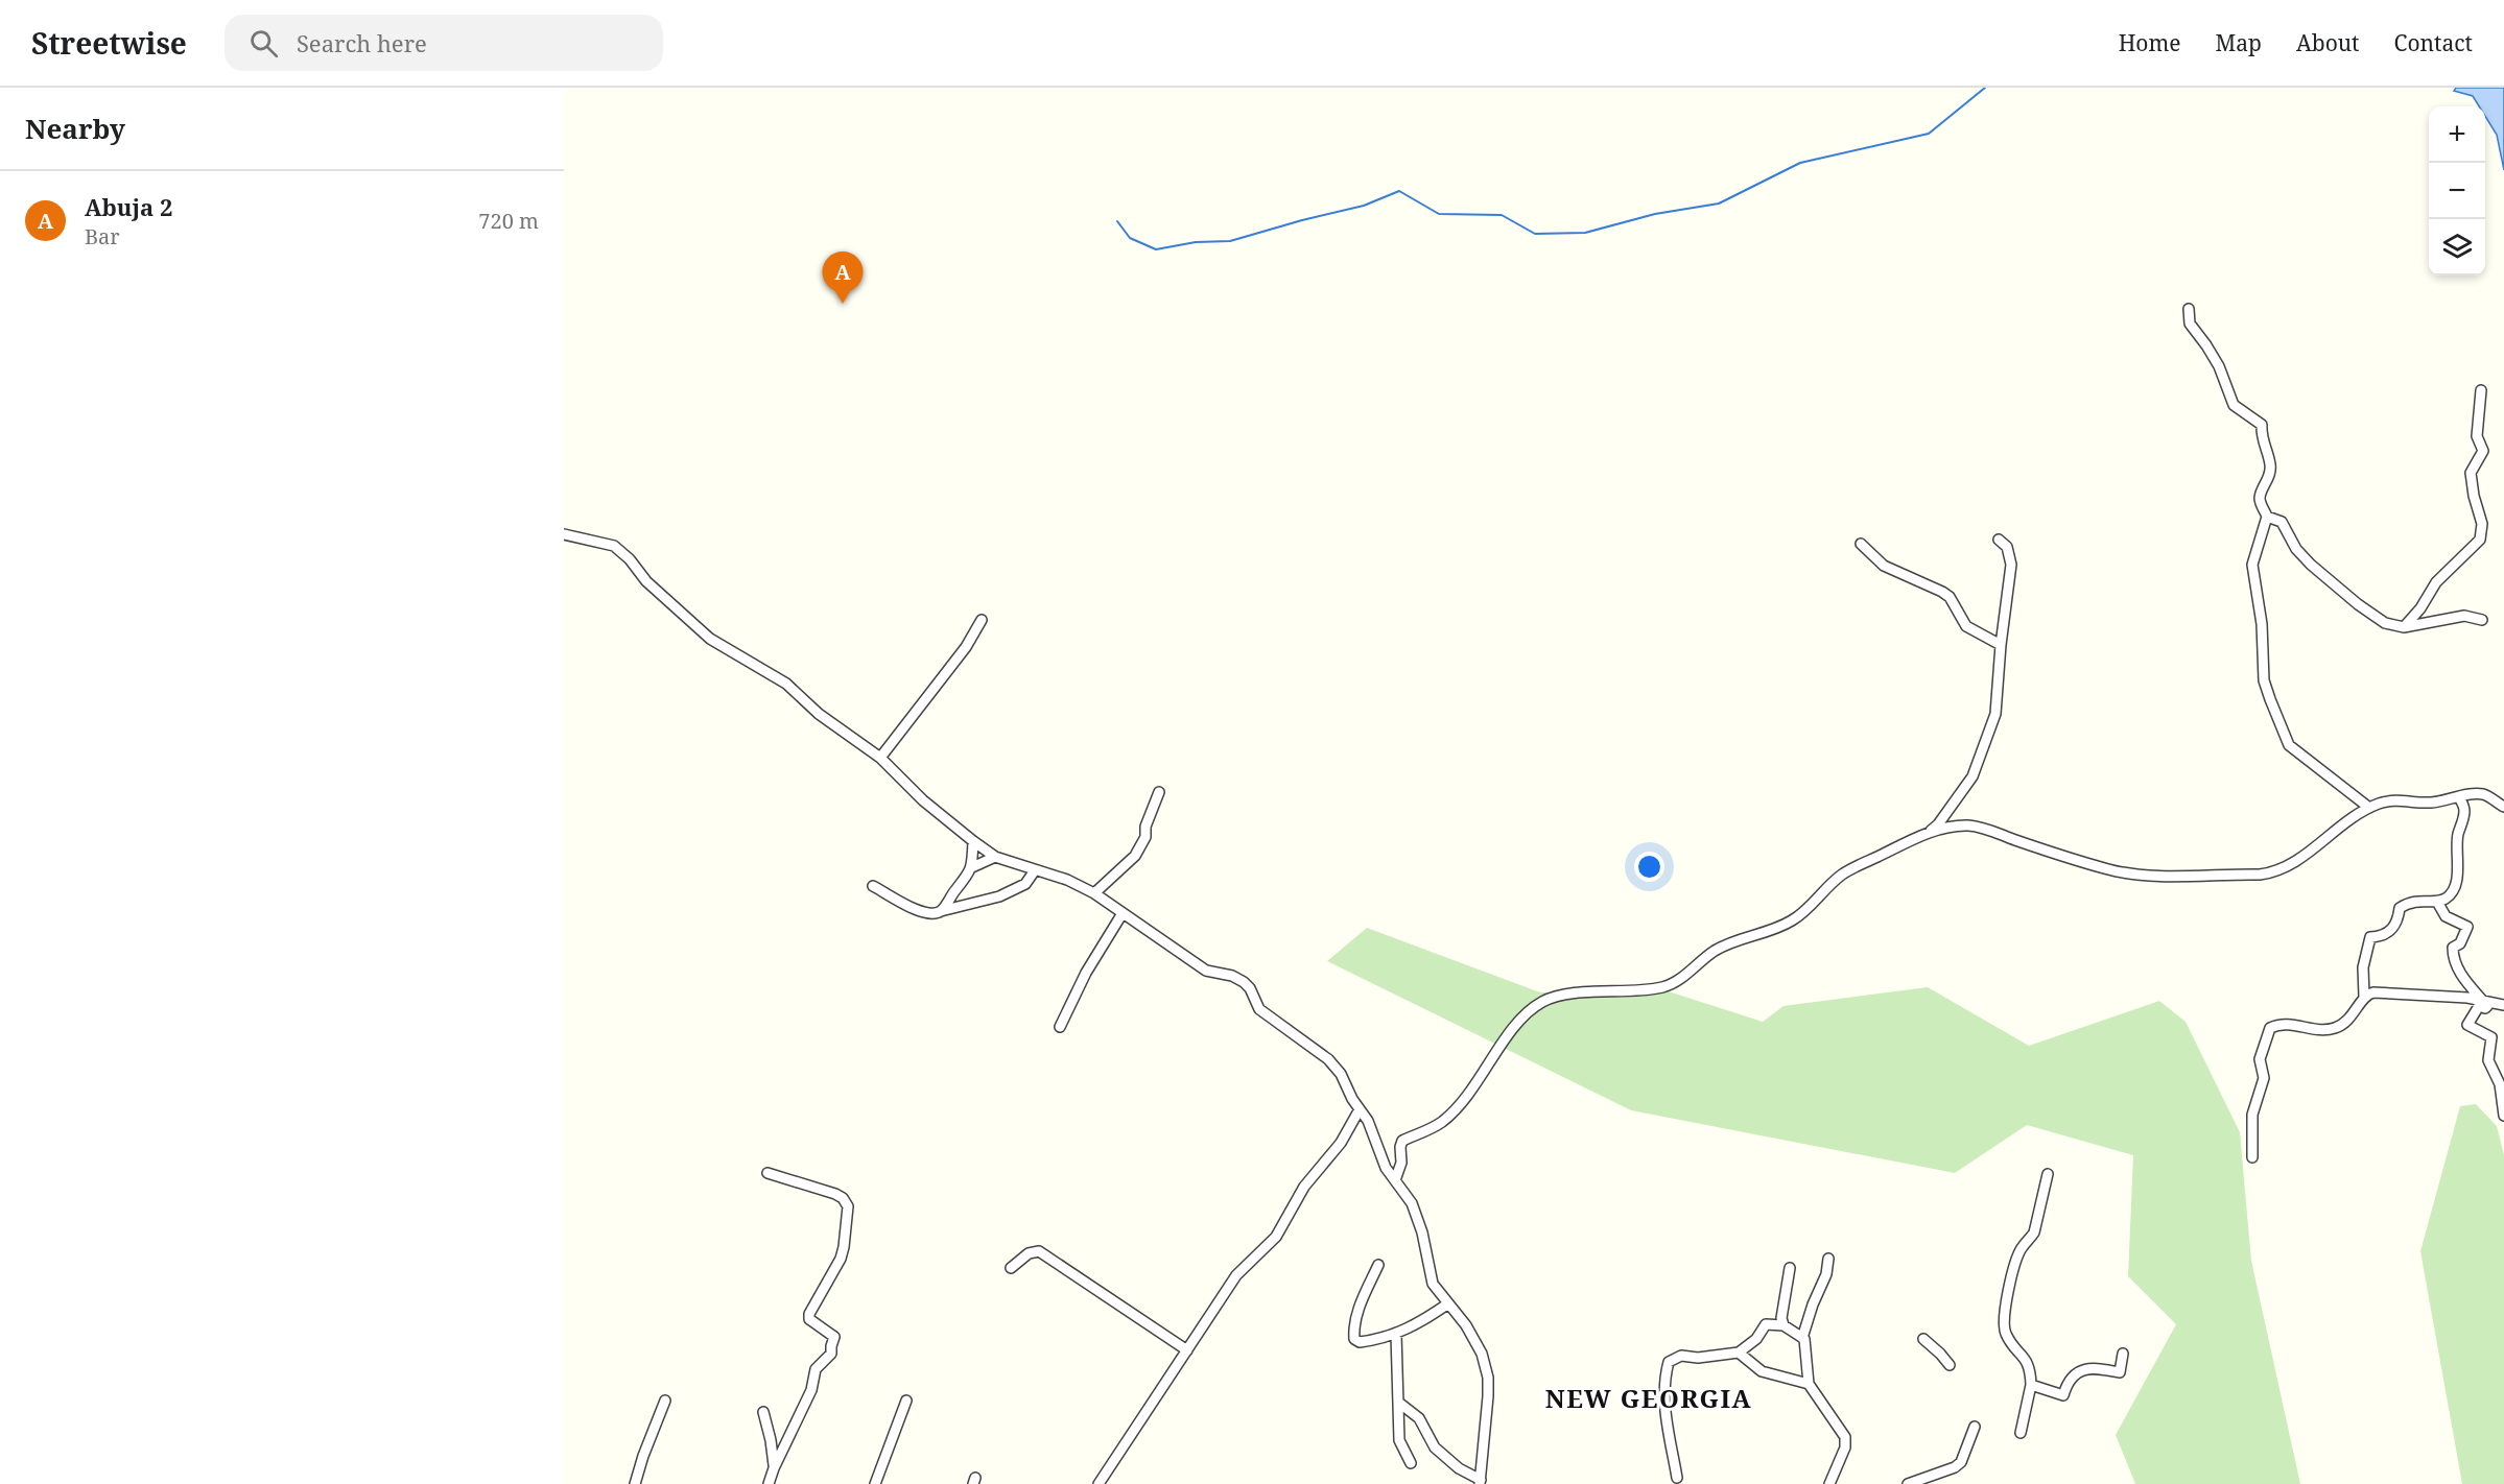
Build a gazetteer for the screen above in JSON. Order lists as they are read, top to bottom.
{
  "districts": ["NEW GEORGIA"],
  "page": {
    "header": "Streetwise",
    "search": "Search here",
    "nav": [
      "Home",
      "Map",
      "About",
      "Contact"
    ],
    "heading": "Nearby",
    "map_buttons": ["+", "−"],
    "list": [
      {
        "mark": "A",
        "name": "Abuja 2",
        "note": "Bar",
        "value": "720 m"
      }
    ],
    "pins": "A"
  }
}
